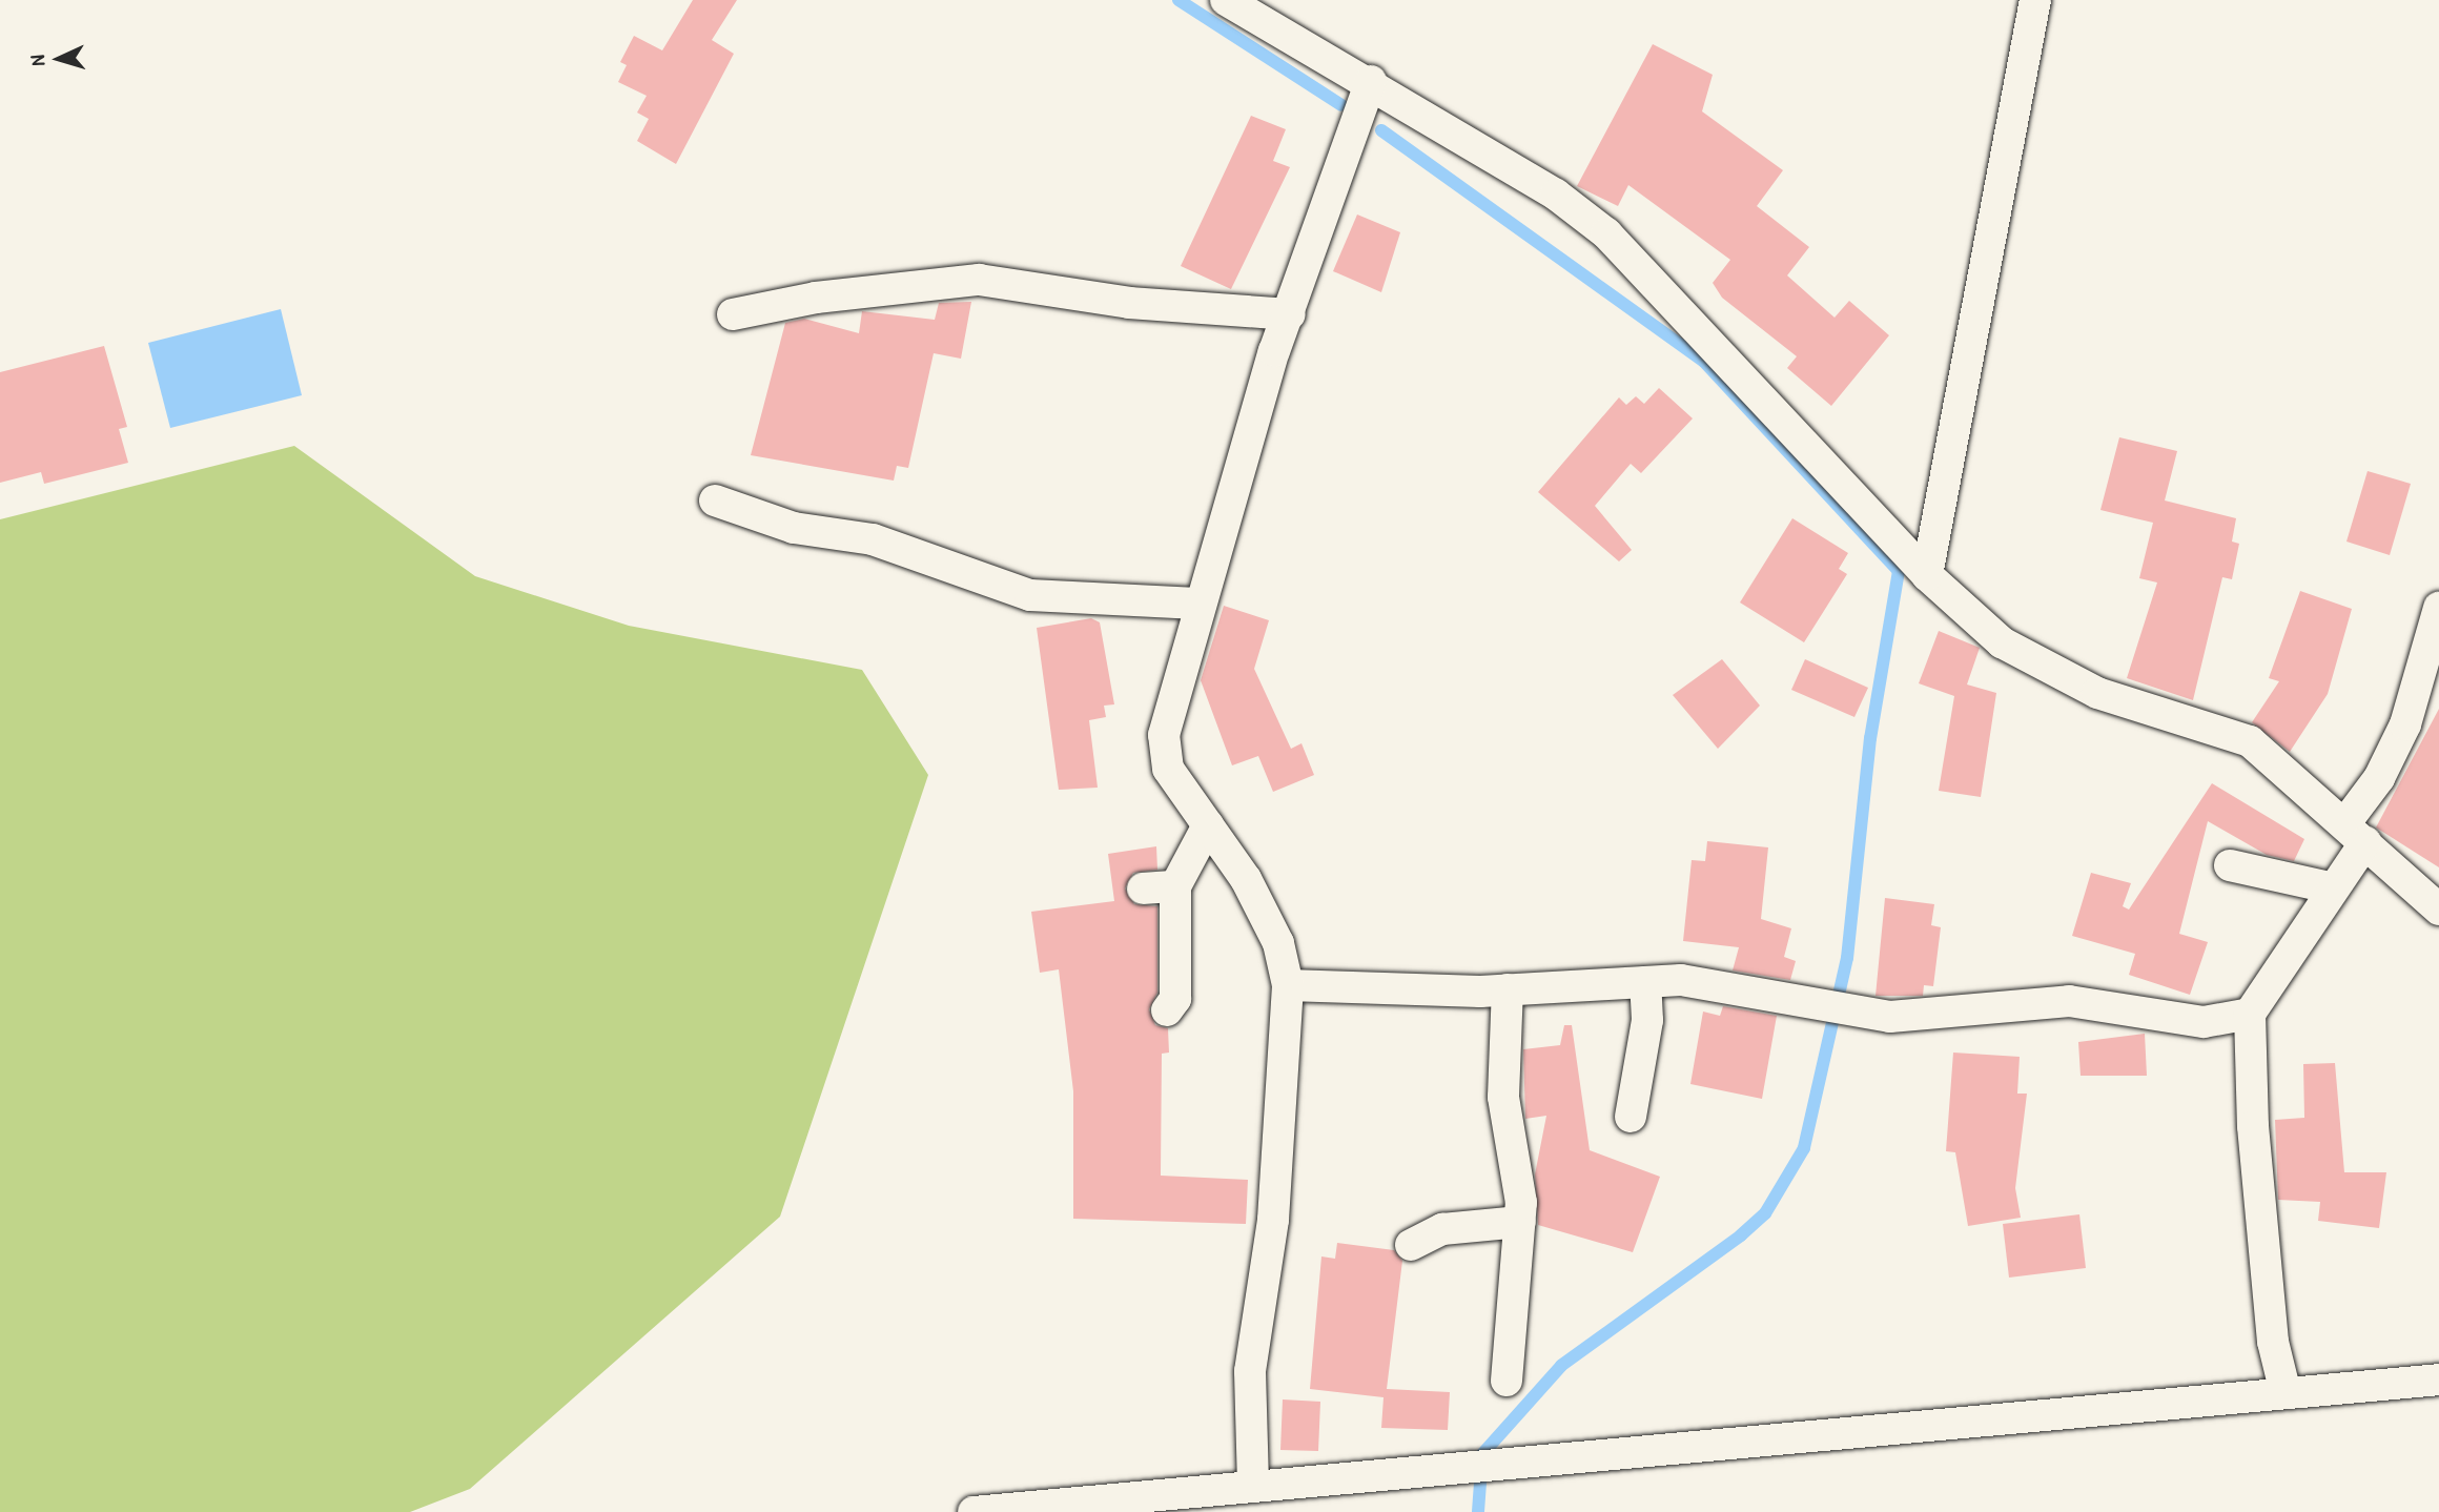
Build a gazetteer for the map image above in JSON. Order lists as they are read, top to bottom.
{
  "north": "left"
}
